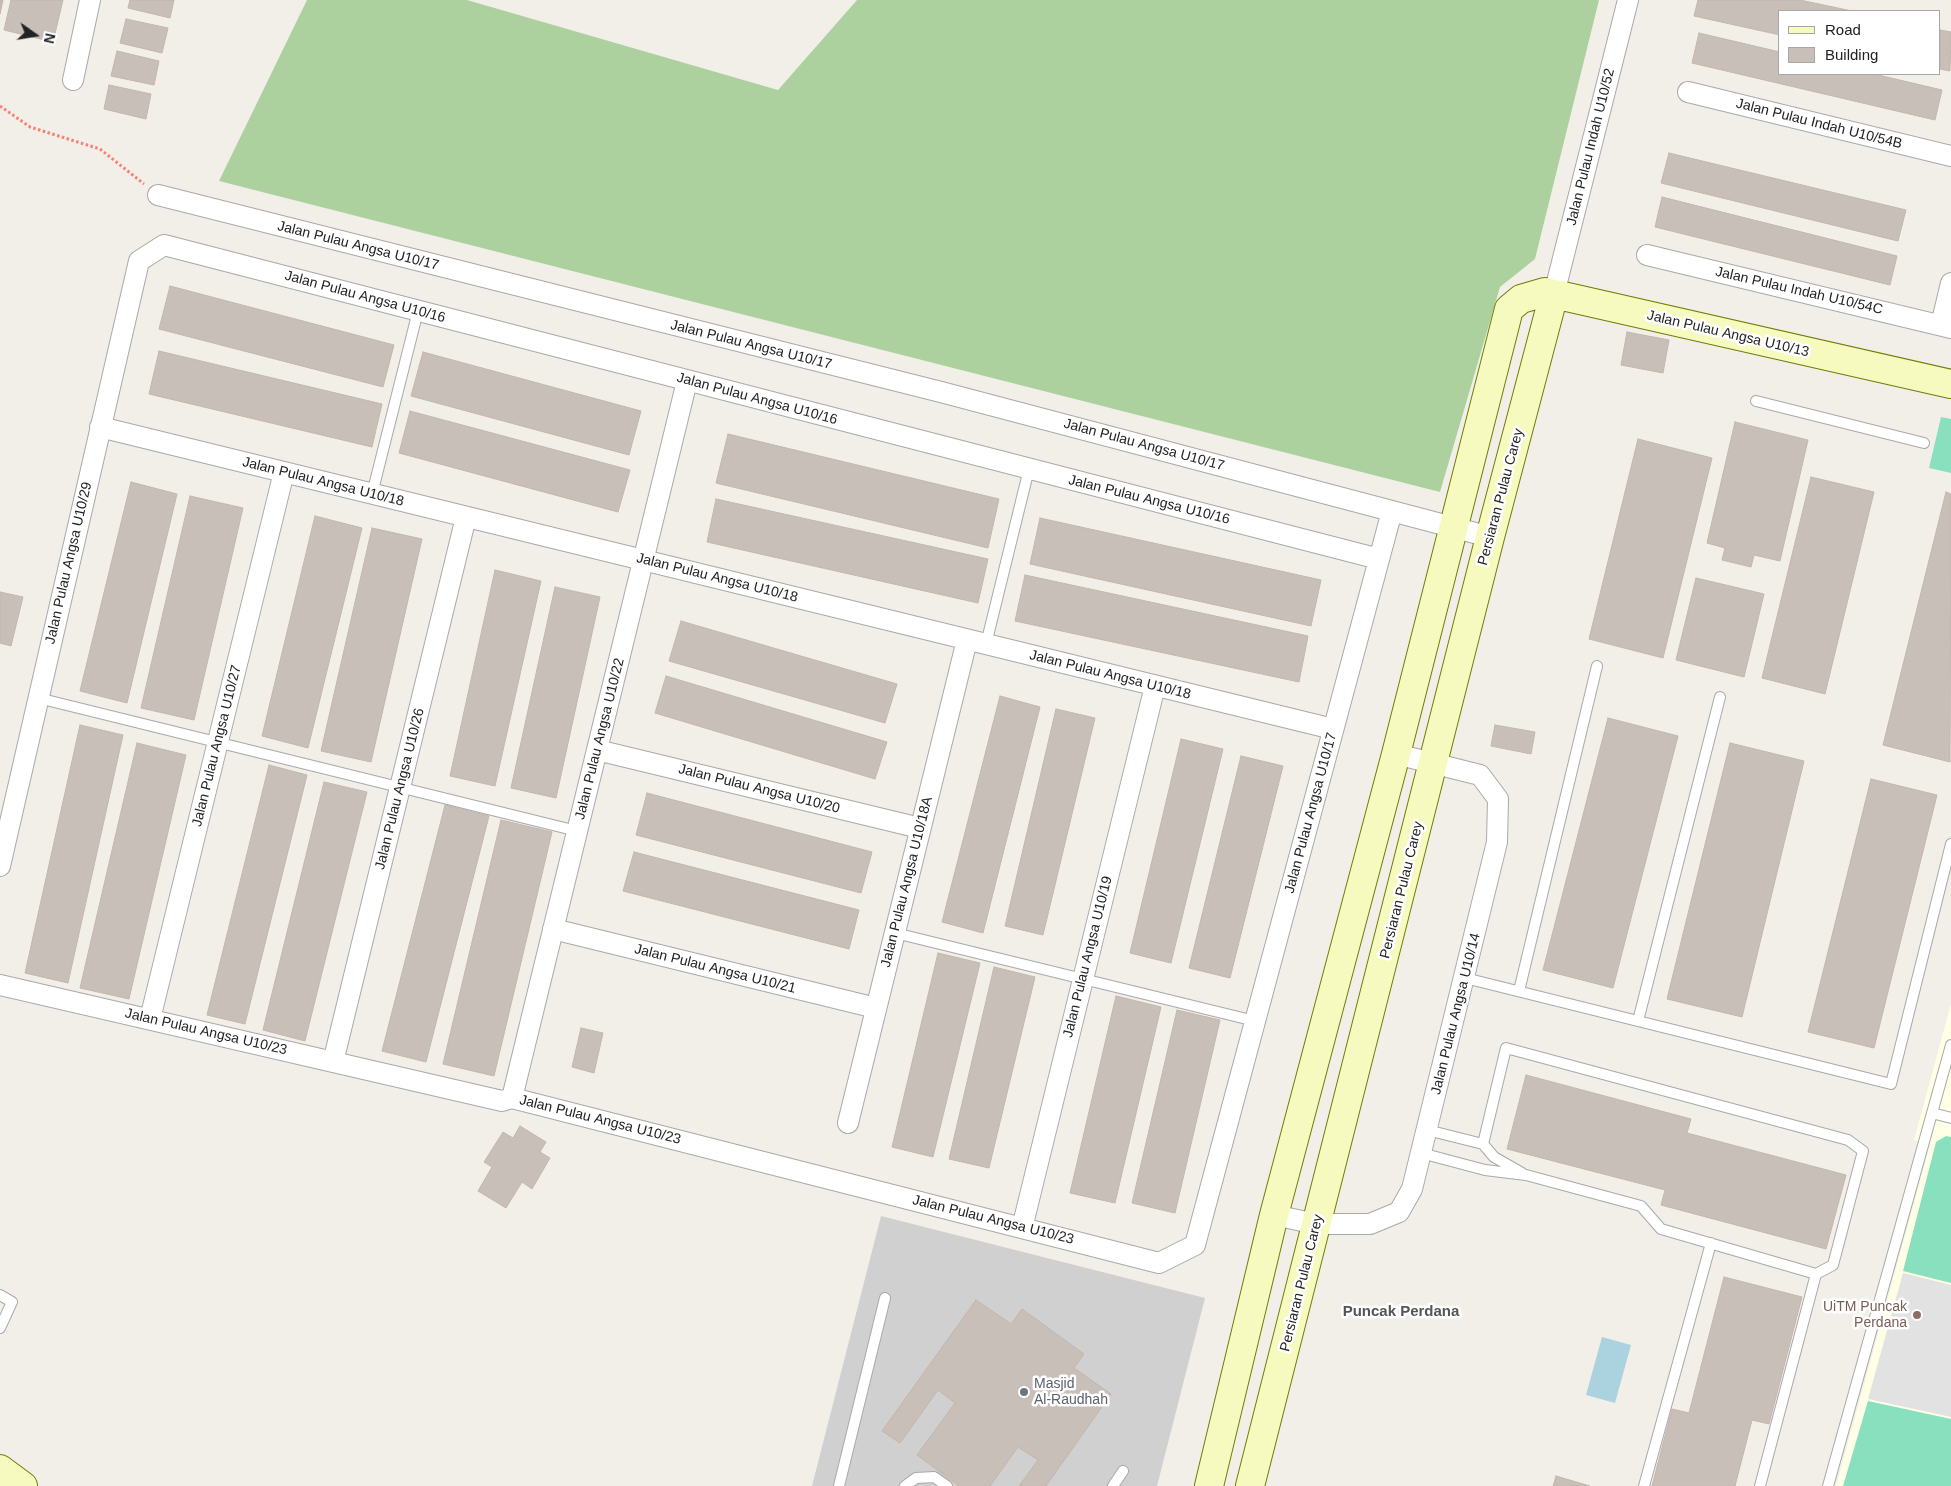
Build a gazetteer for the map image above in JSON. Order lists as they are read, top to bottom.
{
  "streets": {
    "street": [
      "Jalan Pulau Indah U10/54B",
      "Jalan Pulau Indah U10/52",
      "Jalan Pulau Angsa U10/17",
      "Jalan Pulau Indah U10/54C",
      "Jalan Pulau Angsa U10/16",
      "Jalan Pulau Angsa U10/13",
      "Jalan Pulau Angsa U10/18",
      "Persiaran Pulau Carey",
      "Jalan Pulau Angsa U10/29",
      "Jalan Pulau Angsa U10/22",
      "Jalan Pulau Angsa U10/27",
      "Jalan Pulau Angsa U10/26",
      "Jalan Pulau Angsa U10/20",
      "Jalan Pulau Angsa U10/18A",
      "Jalan Pulau Angsa U10/19",
      "Jalan Pulau Angsa U10/21",
      "Jalan Pulau Angsa U10/14",
      "Jalan Pulau Angsa U10/23"
    ]
  },
  "crossings": [
    ["Jalan Pulau Indah U10/52", "Jalan Pulau Angsa U10/13"],
    ["Jalan Pulau Indah U10/52", "Persiaran Pulau Carey"],
    ["Jalan Pulau Angsa U10/17", "Jalan Pulau Angsa U10/16"],
    ["Jalan Pulau Angsa U10/17", "Jalan Pulau Angsa U10/18"],
    ["Jalan Pulau Angsa U10/17", "Jalan Pulau Angsa U10/23"],
    ["Jalan Pulau Angsa U10/16", "Jalan Pulau Angsa U10/29"],
    ["Jalan Pulau Angsa U10/16", "Jalan Pulau Angsa U10/22"],
    ["Jalan Pulau Angsa U10/13", "Persiaran Pulau Carey"],
    ["Jalan Pulau Angsa U10/18", "Jalan Pulau Angsa U10/29"],
    ["Jalan Pulau Angsa U10/18", "Jalan Pulau Angsa U10/22"],
    ["Jalan Pulau Angsa U10/18", "Jalan Pulau Angsa U10/27"],
    ["Jalan Pulau Angsa U10/18", "Jalan Pulau Angsa U10/26"],
    ["Jalan Pulau Angsa U10/18", "Jalan Pulau Angsa U10/18A"],
    ["Jalan Pulau Angsa U10/18", "Jalan Pulau Angsa U10/19"],
    ["Persiaran Pulau Carey", "Jalan Pulau Angsa U10/14"],
    ["Jalan Pulau Angsa U10/22", "Jalan Pulau Angsa U10/20"],
    ["Jalan Pulau Angsa U10/22", "Jalan Pulau Angsa U10/21"],
    ["Jalan Pulau Angsa U10/22", "Jalan Pulau Angsa U10/23"],
    ["Jalan Pulau Angsa U10/27", "Jalan Pulau Angsa U10/23"],
    ["Jalan Pulau Angsa U10/26", "Jalan Pulau Angsa U10/23"],
    ["Jalan Pulau Angsa U10/20", "Jalan Pulau Angsa U10/18A"],
    ["Jalan Pulau Angsa U10/18A", "Jalan Pulau Angsa U10/21"],
    ["Jalan Pulau Angsa U10/19", "Jalan Pulau Angsa U10/23"]
  ],
  "districts": ["Puncak Perdana"],
  "places": ["UiTM Puncak Perdana", "Masjid Al-Raudhah"],
  "legend": ["Road", "Building"],
  "north": "right"
}
